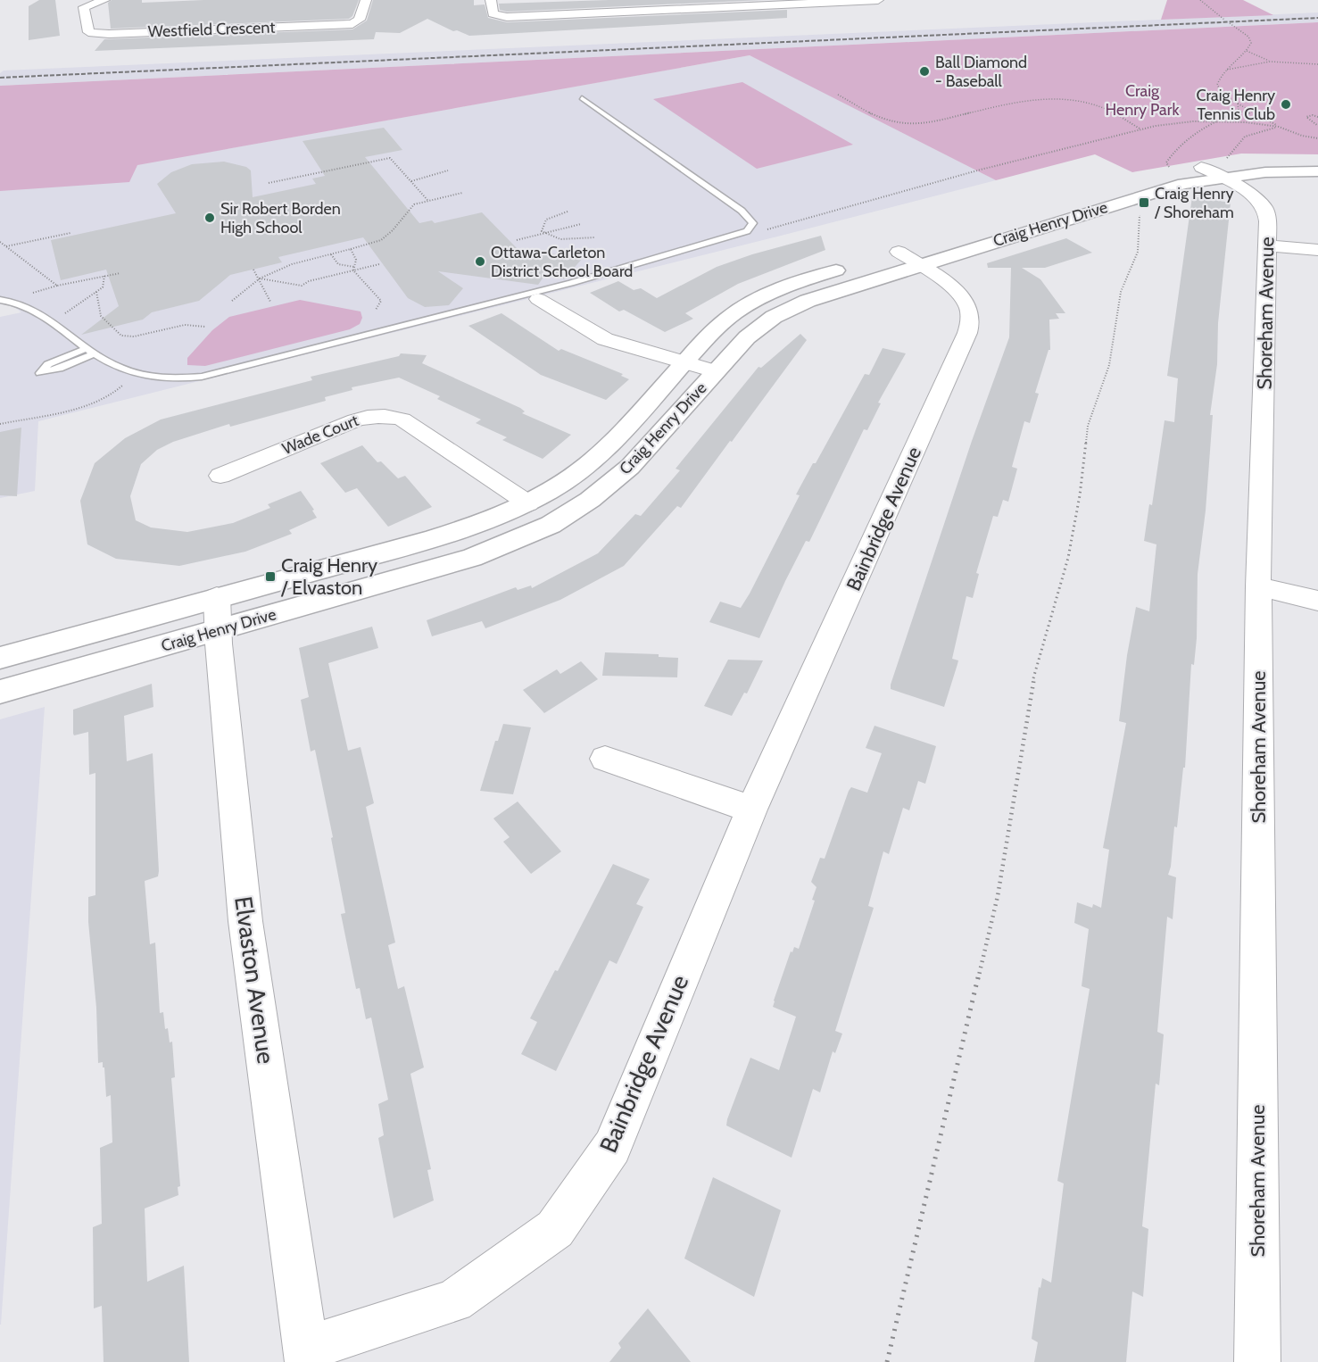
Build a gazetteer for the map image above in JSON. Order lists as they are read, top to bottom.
{
  "streets": {
    "street": [
      "Westfield Crescent",
      "Craig Henry Drive",
      "Shoreham Avenue",
      "Wade Court",
      "Bainbridge Avenue",
      "Elvaston Avenue"
    ]
  },
  "crossings": [
    ["Craig Henry Drive", "Shoreham Avenue"],
    ["Craig Henry Drive", "Wade Court"],
    ["Craig Henry Drive", "Bainbridge Avenue"],
    ["Craig Henry Drive", "Elvaston Avenue"],
    ["Bainbridge Avenue", "Elvaston Avenue"]
  ],
  "parks": ["Craig Henry Park"],
  "places": {
    "other": [
      "Ball Diamond - Baseball",
      "Craig Henry Tennis Club",
      "Sir Robert Borden High School",
      "Ottawa-Carleton District School Board"
    ],
    "transit": ["Craig Henry / Shoreham", "Craig Henry / Elvaston"]
  }
}
